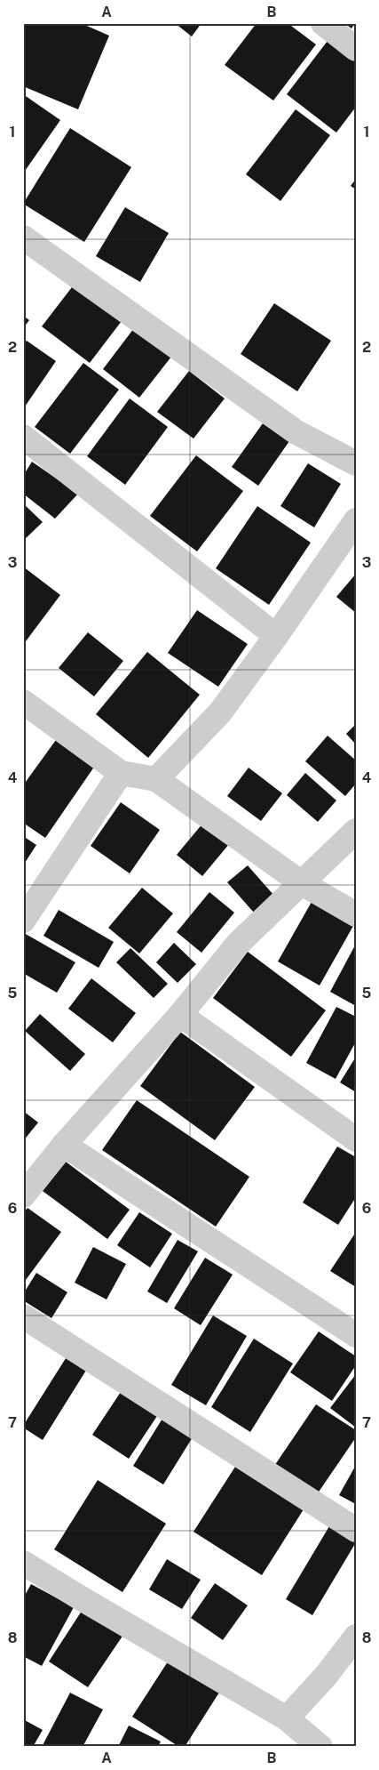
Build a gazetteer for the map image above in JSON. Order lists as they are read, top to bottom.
{
  "grid": {
    "columns": ["A", "B"],
    "rows": [
      "1",
      "2",
      "3",
      "4",
      "5",
      "6",
      "7",
      "8"
    ]
  }
}
